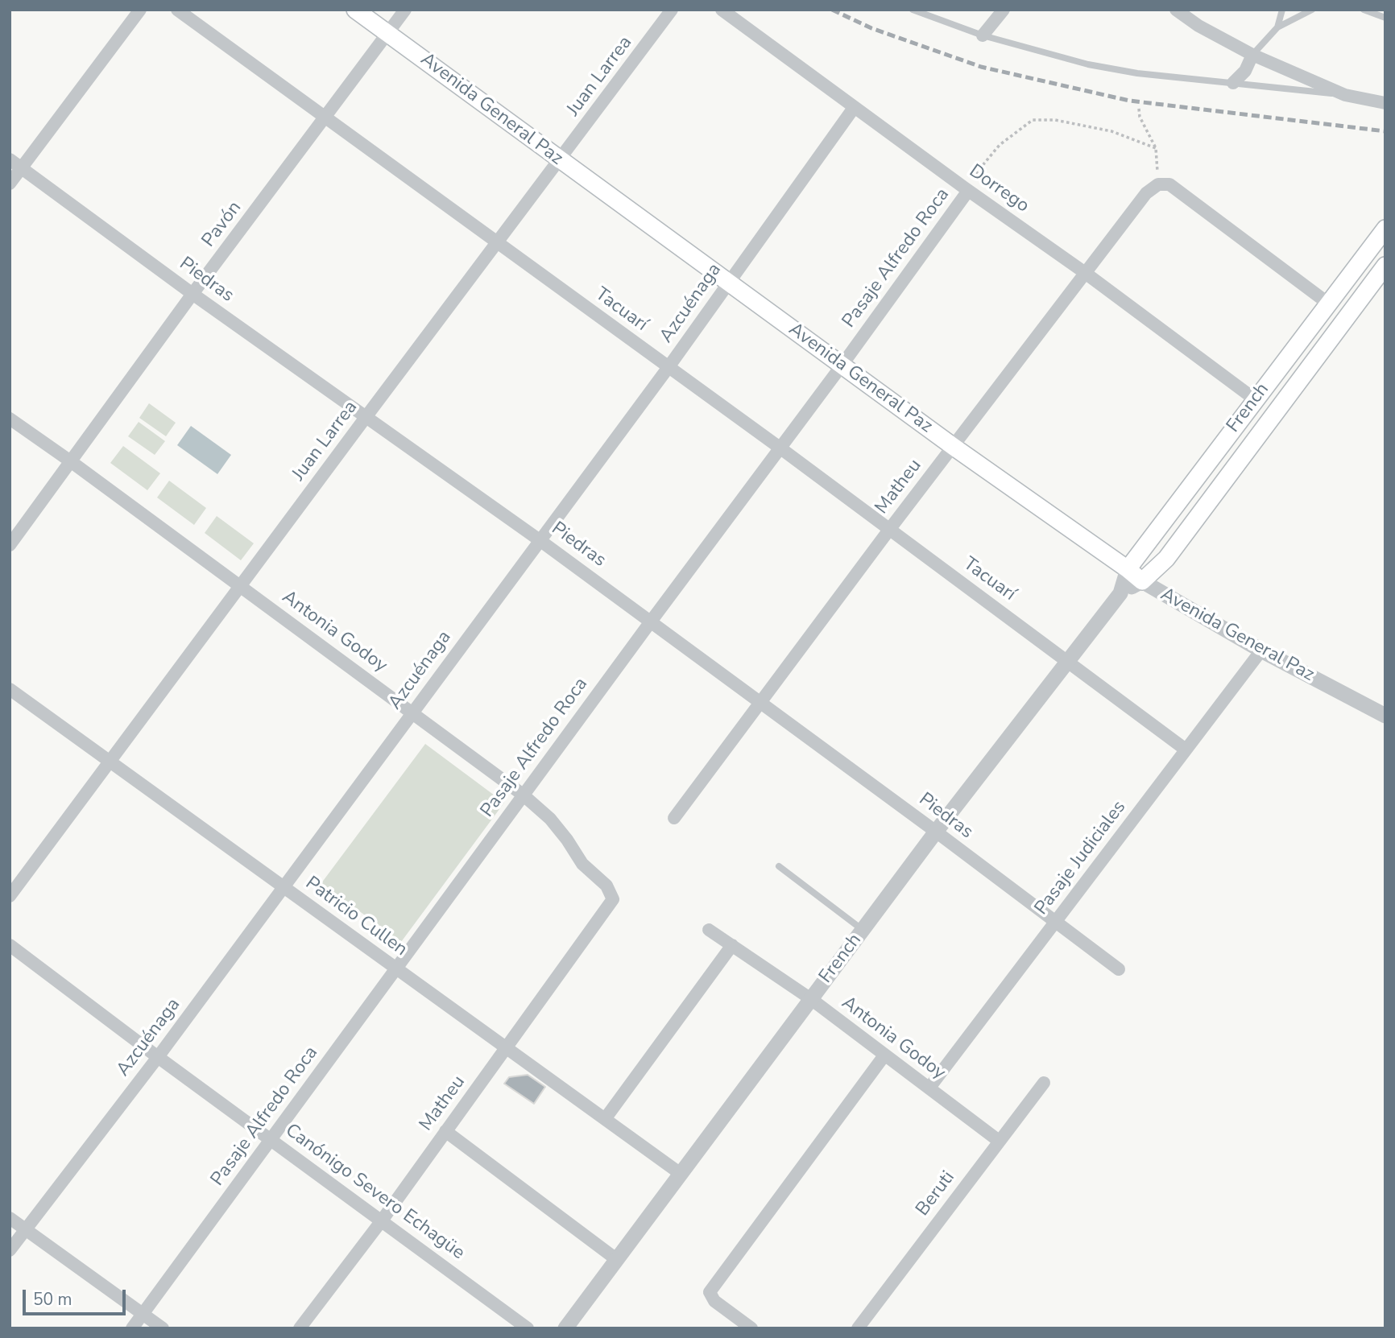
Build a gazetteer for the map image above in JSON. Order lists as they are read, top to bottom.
{
  "streets": {
    "main road": ["Avenida General Paz", "French"],
    "street": [
      "Juan Larrea",
      "Dorrego",
      "Pavón",
      "Pasaje Alfredo Roca",
      "Piedras",
      "Azcuénaga",
      "Tacuarí",
      "Matheu",
      "Antonia Godoy",
      "Pasaje Judiciales",
      "Patricio Cullen",
      "Canónigo Severo Echagüe",
      "Beruti"
    ]
  },
  "crossings": [
    ["Juan Larrea", "Avenida General Paz"],
    ["Juan Larrea", "Piedras"],
    ["Juan Larrea", "Tacuarí"],
    ["Juan Larrea", "Antonia Godoy"],
    ["Juan Larrea", "Patricio Cullen"],
    ["Avenida General Paz", "Pavón"],
    ["Avenida General Paz", "Pasaje Alfredo Roca"],
    ["Avenida General Paz", "Azcuénaga"],
    ["Avenida General Paz", "French"],
    ["Avenida General Paz", "Matheu"],
    ["Avenida General Paz", "Pasaje Judiciales"],
    ["Dorrego", "Pasaje Alfredo Roca"],
    ["Dorrego", "Azcuénaga"],
    ["Dorrego", "French"],
    ["Dorrego", "Matheu"],
    ["Pavón", "Piedras"],
    ["Pavón", "Tacuarí"],
    ["Pavón", "Antonia Godoy"],
    ["Pasaje Alfredo Roca", "Piedras"],
    ["Pasaje Alfredo Roca", "Tacuarí"],
    ["Pasaje Alfredo Roca", "Antonia Godoy"],
    ["Pasaje Alfredo Roca", "Patricio Cullen"],
    ["Pasaje Alfredo Roca", "Canónigo Severo Echagüe"],
    ["Piedras", "Azcuénaga"],
    ["Piedras", "French"],
    ["Piedras", "Matheu"],
    ["Piedras", "Pasaje Judiciales"],
    ["Azcuénaga", "Tacuarí"],
    ["Azcuénaga", "Antonia Godoy"],
    ["Azcuénaga", "Patricio Cullen"],
    ["Azcuénaga", "Canónigo Severo Echagüe"],
    ["Tacuarí", "French"],
    ["Tacuarí", "Matheu"],
    ["Tacuarí", "Pasaje Judiciales"],
    ["French", "Antonia Godoy"],
    ["French", "Patricio Cullen"],
    ["Matheu", "Antonia Godoy"],
    ["Matheu", "Patricio Cullen"],
    ["Matheu", "Canónigo Severo Echagüe"],
    ["Antonia Godoy", "Pasaje Judiciales"],
    ["Antonia Godoy", "Beruti"]
  ],
  "scale_bar": "50 m"
}
